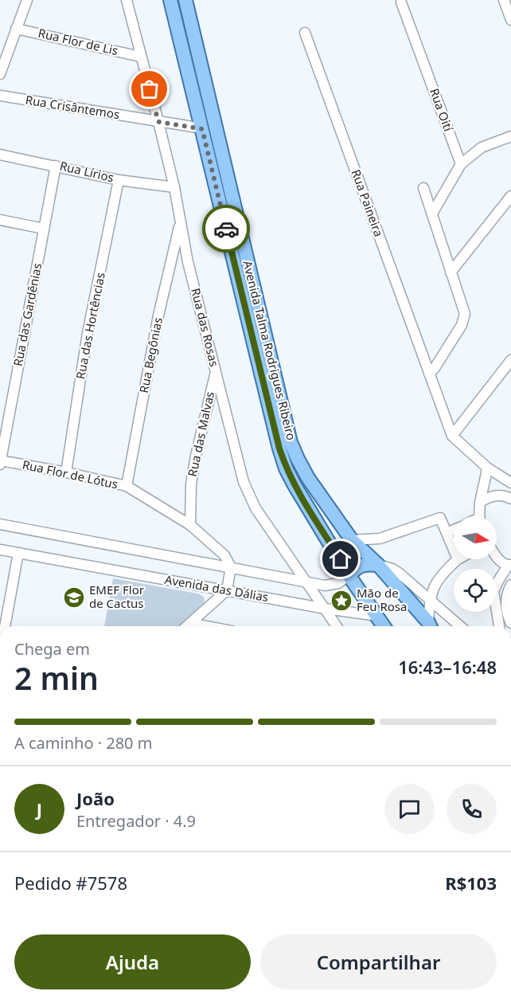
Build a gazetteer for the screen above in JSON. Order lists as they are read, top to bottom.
{
  "streets": {
    "main road": ["Avenida Talma Rodrigues Ribeiro"],
    "street": [
      "Rua Flor de Lis",
      "Rua Crisântemos",
      "Rua Oití",
      "Rua Lírios",
      "Rua Paineira",
      "Rua das Gardênias",
      "Rua das Hortências",
      "Rua das Rosas",
      "Rua Begônias",
      "Rua das Malvas",
      "Rua Flor de Lótus",
      "Avenida das Dálias"
    ]
  },
  "crossings": [
    ["Rua Flor de Lis", "Rua das Rosas"],
    ["Rua Crisântemos", "Rua das Rosas"],
    ["Rua Crisântemos", "Avenida Talma Rodrigues Ribeiro"],
    ["Rua Lírios", "Rua das Gardênias"],
    ["Rua Lírios", "Rua das Hortências"],
    ["Rua Lírios", "Rua das Rosas"],
    ["Rua das Gardênias", "Rua Flor de Lótus"],
    ["Rua das Hortências", "Rua Flor de Lótus"],
    ["Rua das Rosas", "Rua Begônias"],
    ["Rua das Rosas", "Rua das Malvas"],
    ["Rua das Rosas", "Avenida das Dálias"],
    ["Avenida Talma Rodrigues Ribeiro", "Avenida das Dálias"],
    ["Rua Begônias", "Rua Flor de Lótus"],
    ["Rua das Malvas", "Rua Flor de Lótus"],
    ["Rua Flor de Lótus", "Avenida das Dálias"]
  ],
  "places": {
    "school or university": ["EMEF Flor de Cactus"],
    "place": ["Mão de Feu Rosa"]
  },
  "north": "right",
  "page": {
    "heading": ["2 min", "Chega em", "16:43–16:48"],
    "panel": [
      "João",
      "Entregador · 4.9",
      "Pedido #7578",
      "R$103"
    ],
    "bar": "A caminho · 280 m",
    "round": "J",
    "buttons": ["Ajuda", "Compartilhar"]
  }
}
